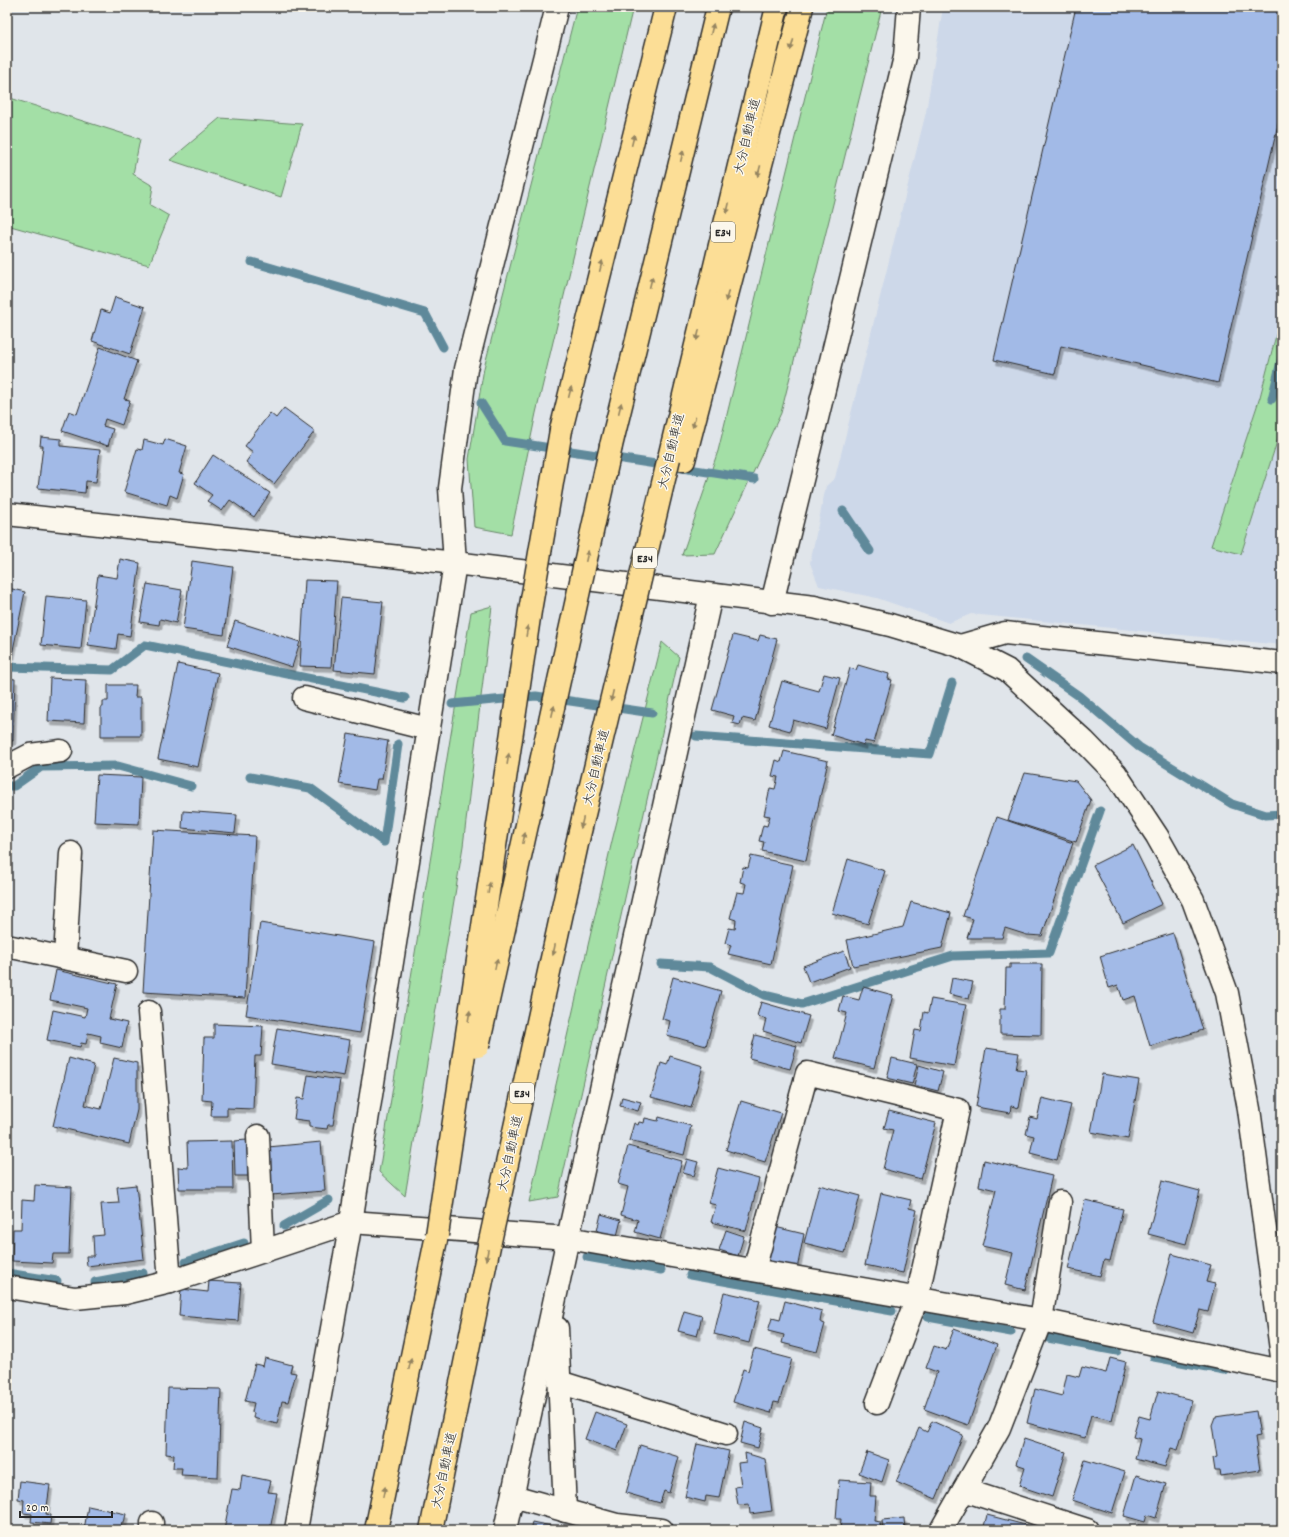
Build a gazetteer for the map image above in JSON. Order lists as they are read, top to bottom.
{
  "streets": {
    "highway": ["大分自動車道", "E34"]
  },
  "scale_bar": "20 m"
}
